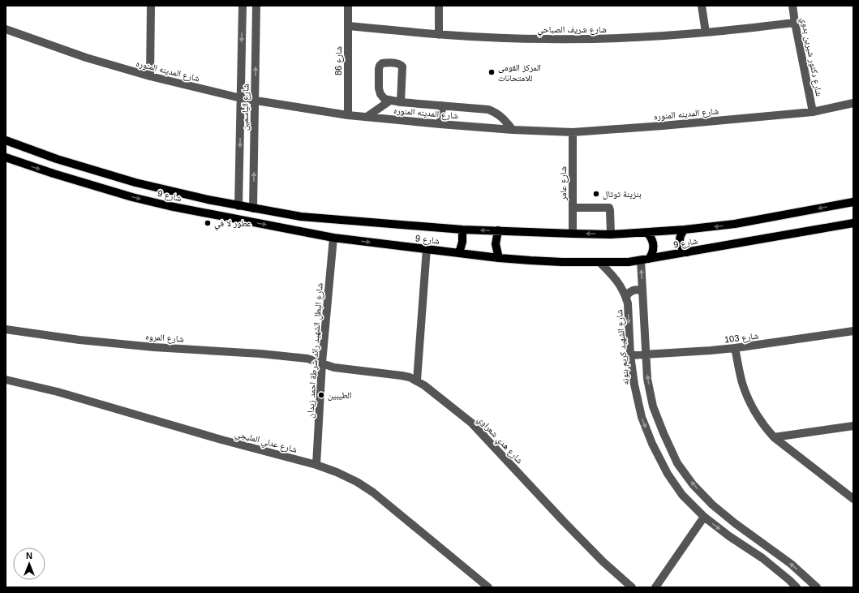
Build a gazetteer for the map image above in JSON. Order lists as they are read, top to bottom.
{
  "streets": {
    "main road": ["شارع 9"],
    "street": [
      "شارع شريف الصباحي",
      "شارع دكتور شيرين بدوي",
      "شارع 86",
      "شارع المدينه المنوره",
      "شارع الياسمين",
      "شارع عامر",
      "شارع المروه",
      "شارع 103",
      "شارع الشهيد كريم بنونه",
      "شارع البطل الشهيد رائد شرطة احمد زيدان",
      "شارع هدي شعراوي",
      "شارع عدلي المليجي"
    ]
  },
  "crossings": [
    ["شارع شريف الصباحي", "شارع دكتور شيرين بدوي"],
    ["شارع شريف الصباحي", "شارع 86"],
    ["شارع دكتور شيرين بدوي", "شارع المدينه المنوره"],
    ["شارع 86", "شارع المدينه المنوره"],
    ["شارع المدينه المنوره", "شارع الياسمين"],
    ["شارع المدينه المنوره", "شارع عامر"],
    ["شارع الياسمين", "شارع 9"],
    ["شارع عامر", "شارع 9"],
    ["شارع 9", "شارع الشهيد كريم بنونه"],
    ["شارع 9", "شارع البطل الشهيد رائد شرطة احمد زيدان"],
    ["شارع المروه", "شارع البطل الشهيد رائد شرطة احمد زيدان"],
    ["شارع المروه", "شارع هدي شعراوي"],
    ["شارع 103", "شارع الشهيد كريم بنونه"],
    ["شارع البطل الشهيد رائد شرطة احمد زيدان", "شارع هدي شعراوي"],
    ["شارع البطل الشهيد رائد شرطة احمد زيدان", "شارع عدلي المليجي"]
  ],
  "places": [
    "المركز القومى للامتحانات",
    "بنزينة توتال",
    "عطور لا في",
    "الطيبين"
  ],
  "north": "top"
}
